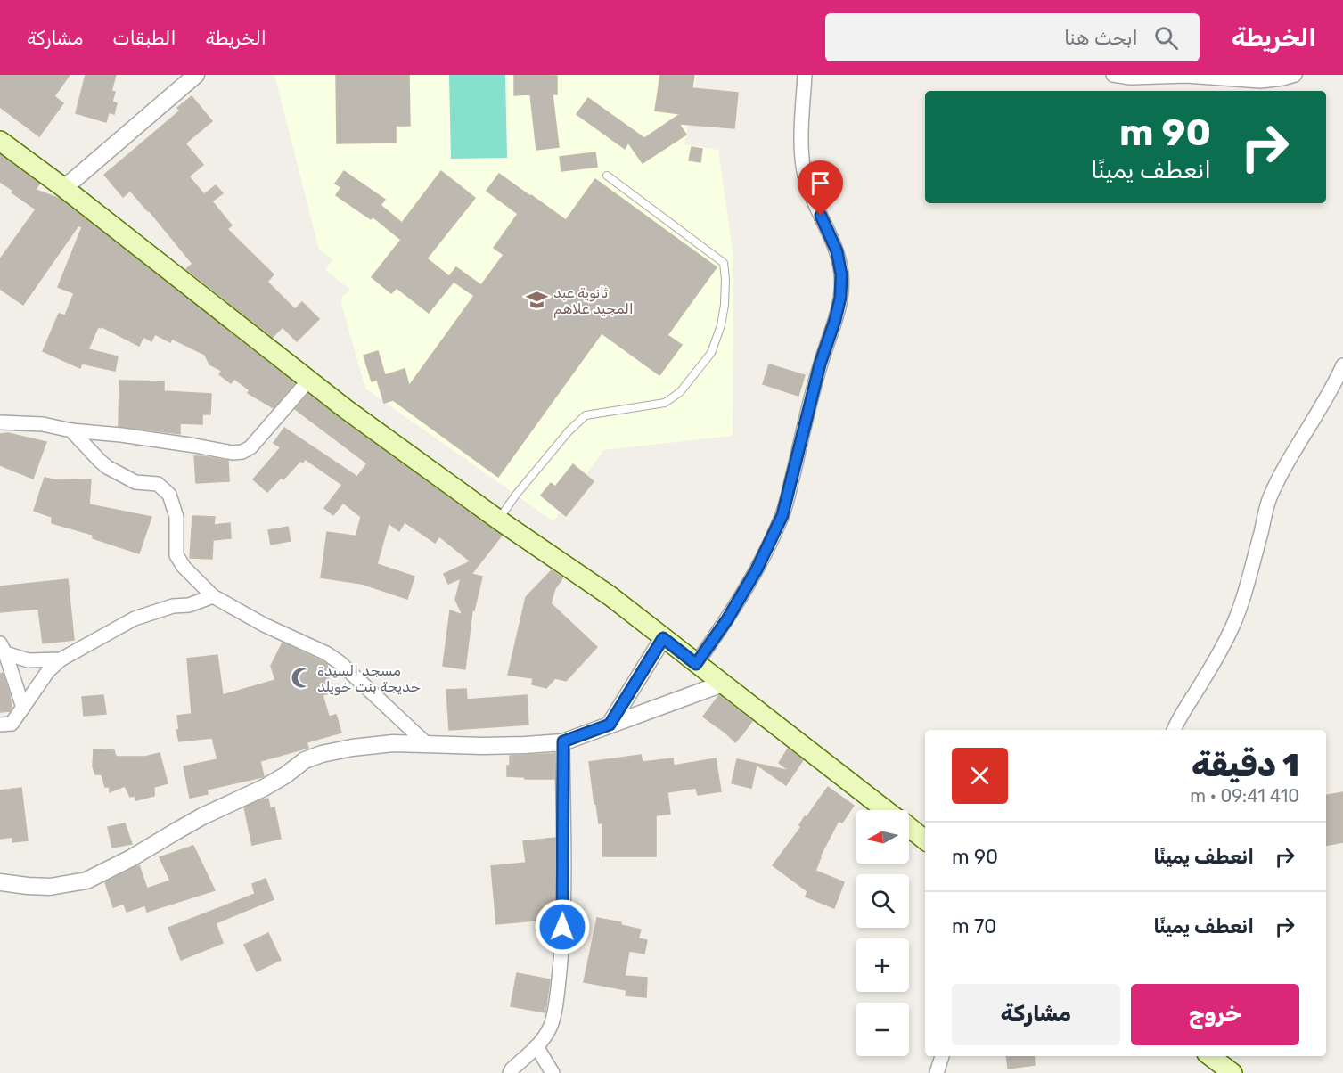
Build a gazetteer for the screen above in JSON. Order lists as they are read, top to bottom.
{
  "places": {
    "school or university": ["ثانوية عبد المجيد علاهم"],
    "mosque": ["مسجد السيدة خديجة بنت خويلد"]
  },
  "north": "left",
  "page": {
    "header": "الخريطة",
    "search": "ابحث هنا",
    "nav": ["الخريطة", "الطبقات", "مشاركة"],
    "turn": ["90 m", "انعطف يمينًا"],
    "heading": ["1 دقيقة", "410 m · 09:41"],
    "map_buttons": ["+", "−"],
    "list": [
      {
        "name": "انعطف يمينًا",
        "value": "90 m"
      },
      {
        "name": "انعطف يمينًا",
        "value": "70 m"
      }
    ],
    "buttons": ["خروج", "مشاركة"]
  }
}
